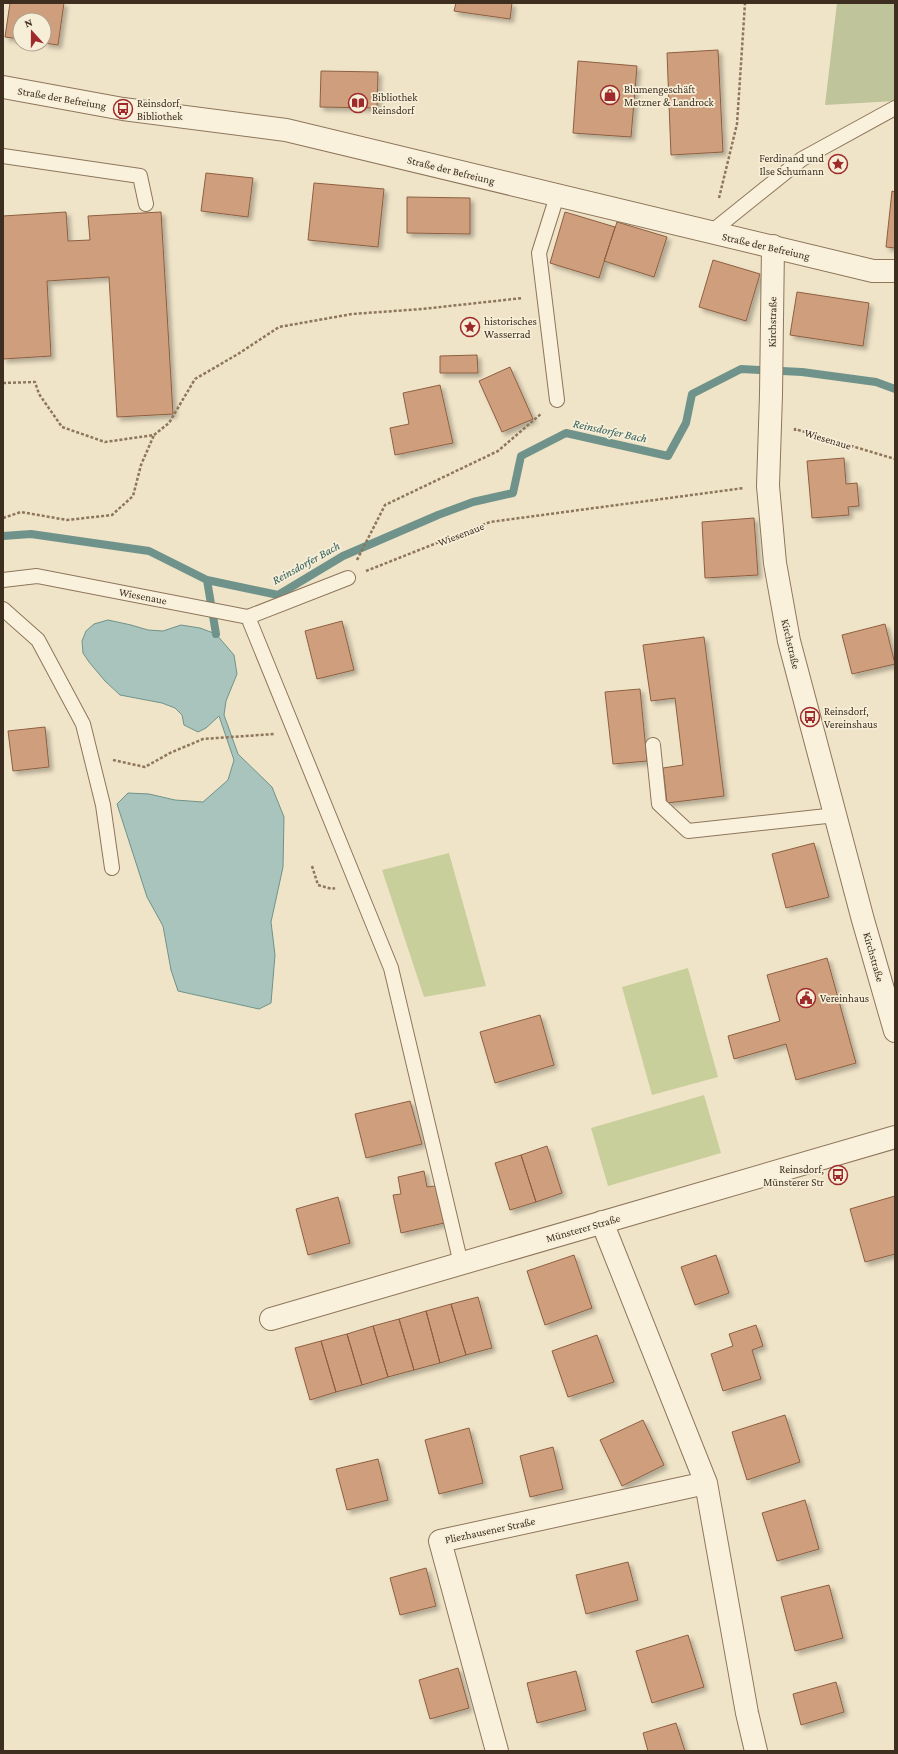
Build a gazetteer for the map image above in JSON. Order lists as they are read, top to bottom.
{
  "streets": {
    "street": [
      "Straße der Befreiung",
      "Kirchstraße",
      "Münsterer Straße",
      "Pliezhausener Straße"
    ],
    "lane": ["Wiesenaue"]
  },
  "crossings": [
    ["Straße der Befreiung", "Kirchstraße"],
    ["Kirchstraße", "Wiesenaue"]
  ],
  "water": ["Reinsdorfer Bach"],
  "places": {
    "shop": ["Blumengeschäft Metzner & Landrock"],
    "library": ["Bibliothek Reinsdorf"],
    "bus stop": ["Reinsdorf, Bibliothek", "Reinsdorf, Vereinshaus", "Reinsdorf, Münsterer Str"],
    "place": ["Ferdinand und Ilse Schumann", "historisches Wasserrad"],
    "public building": ["Vereinhaus"]
  },
  "north": "top"
}
